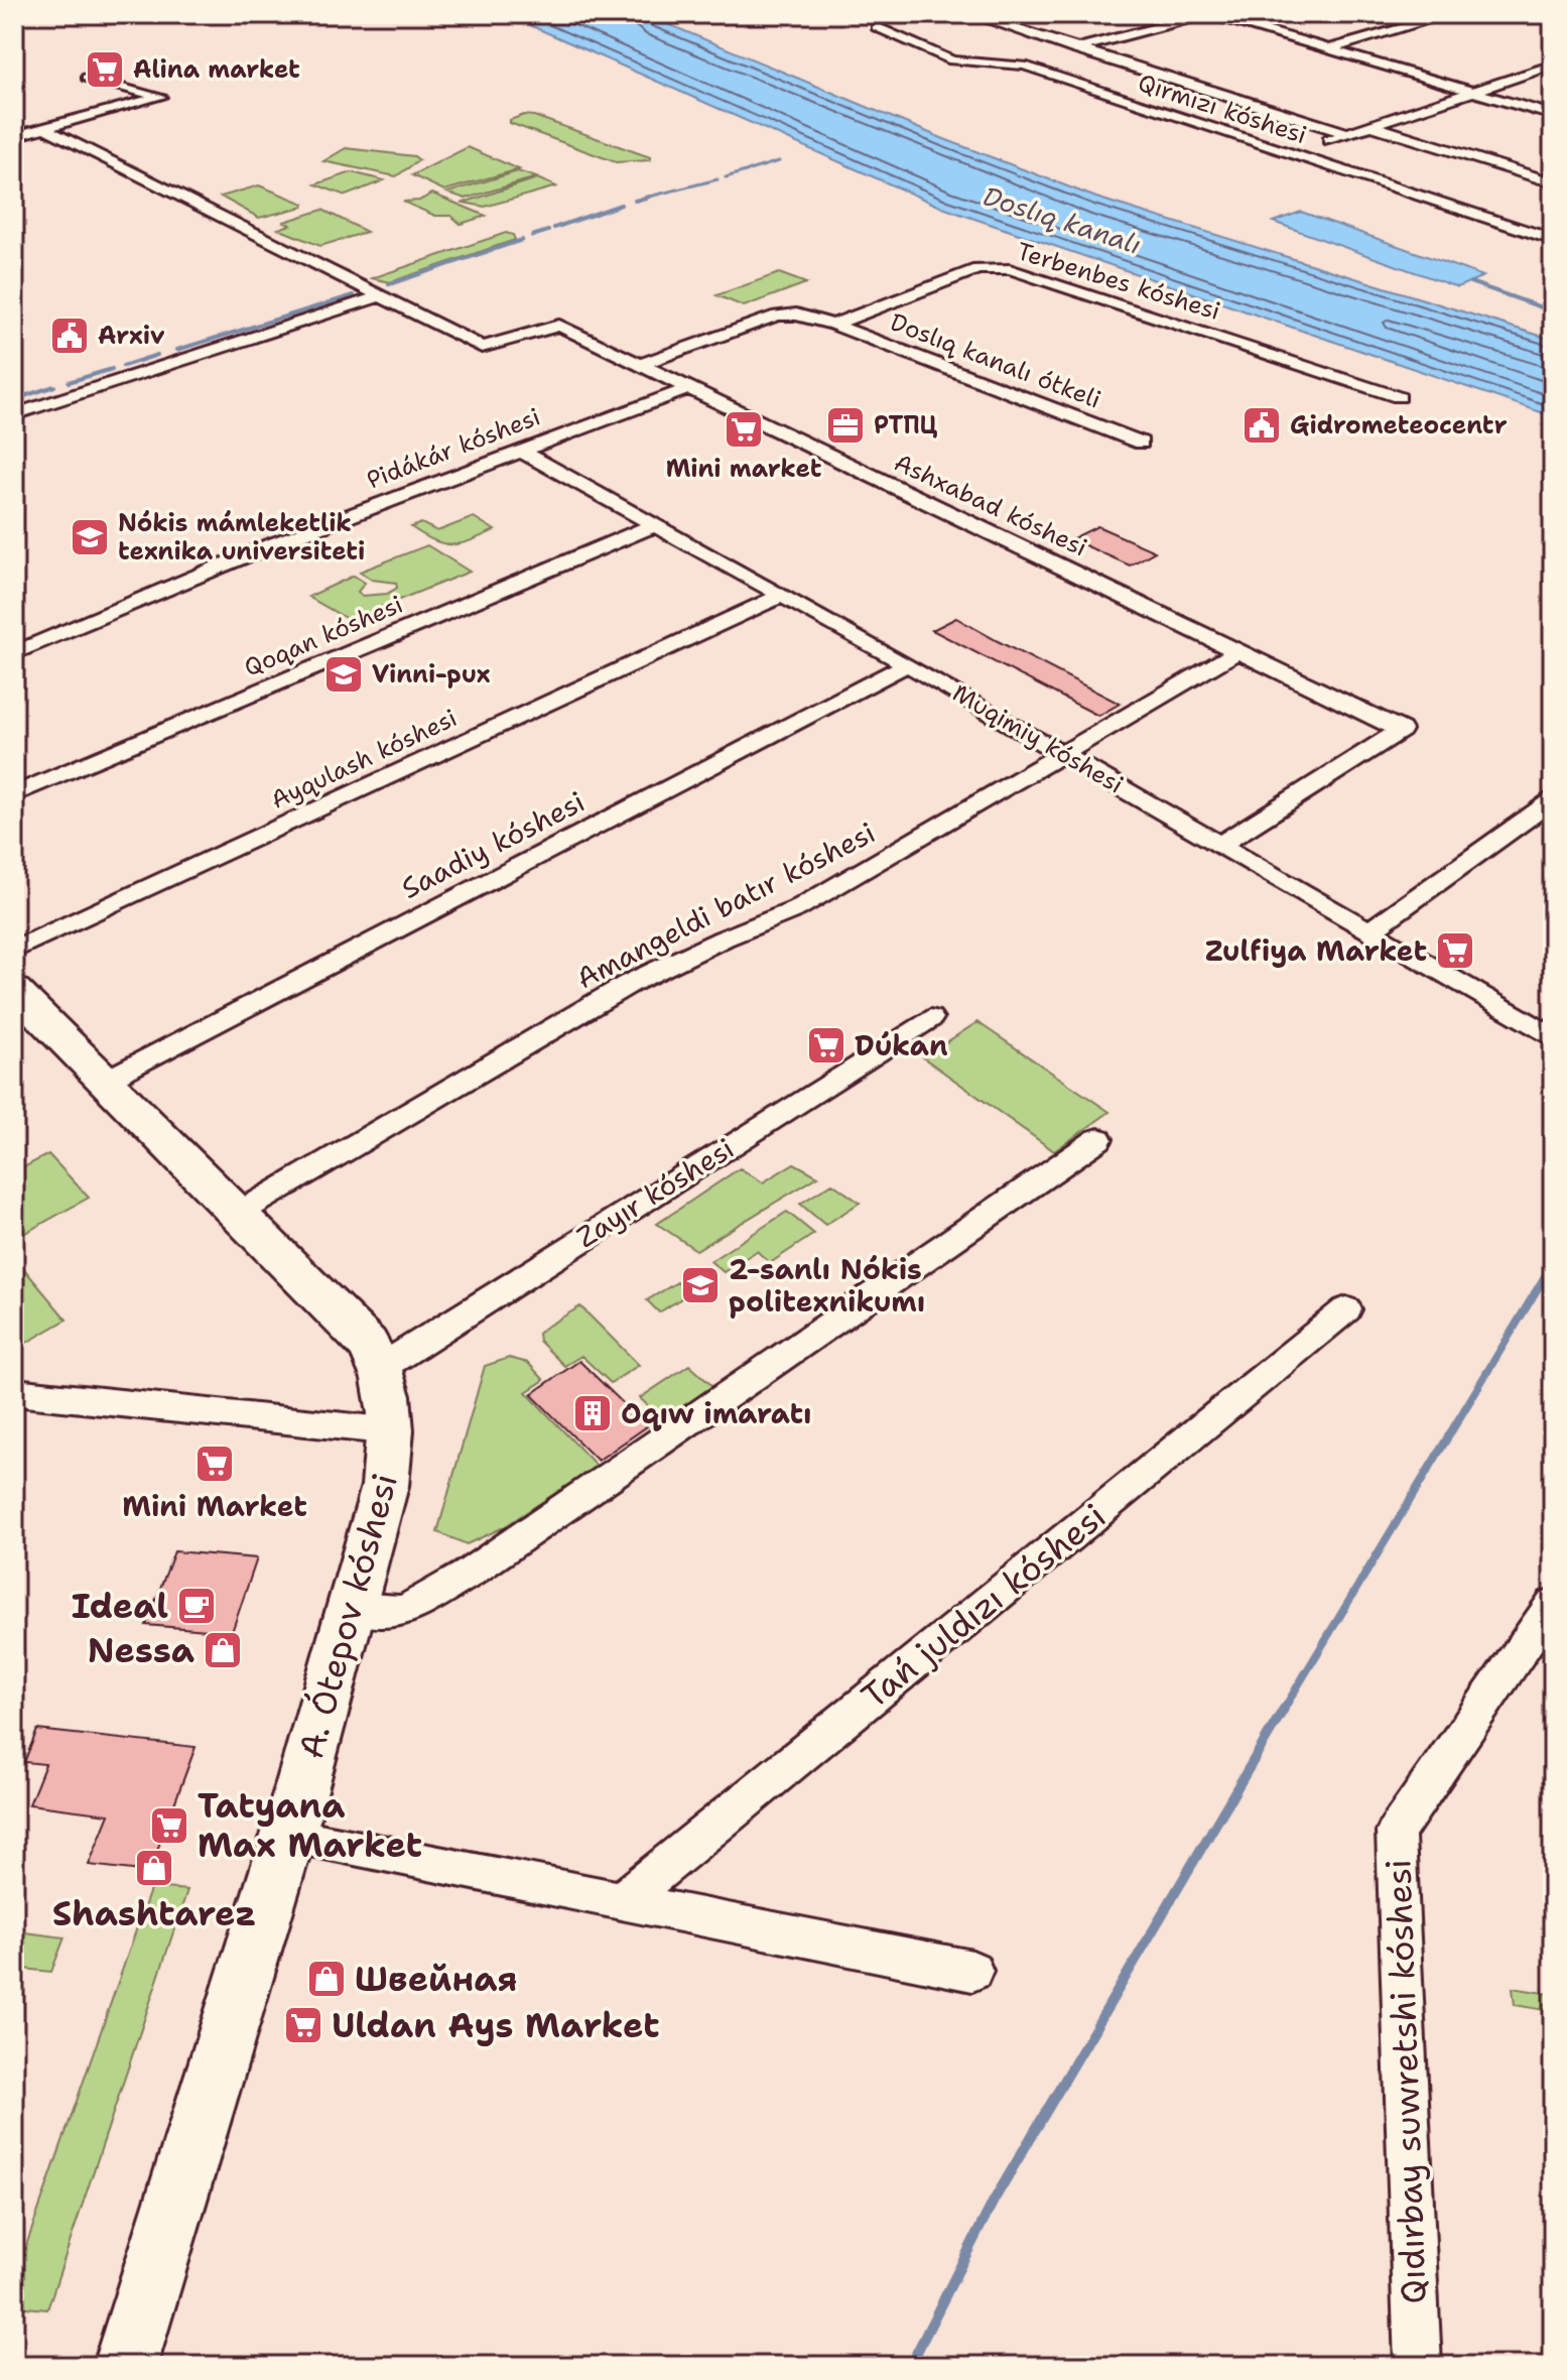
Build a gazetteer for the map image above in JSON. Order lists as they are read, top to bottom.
{
  "streets": {
    "main road": ["A. Ótepov kóshesi"],
    "street": [
      "Qırmızı kóshesi",
      "Terbenbes kóshesi",
      "Doslıq kanalı ótkeli",
      "Pidákár kóshesi",
      "Ashxabad kóshesi",
      "Qoqan kóshesi",
      "Muqimiy kóshesi",
      "Ayqulash kóshesi",
      "Saadiy kóshesi",
      "Amangeldi batır kóshesi",
      "Zayır kóshesi",
      "Tań juldızı kóshesi",
      "Qıdırbay suwretshi kóshesi"
    ]
  },
  "crossings": [
    ["Terbenbes kóshesi", "Doslıq kanalı ótkeli"],
    ["Pidákár kóshesi", "Ashxabad kóshesi"],
    ["Pidákár kóshesi", "Muqimiy kóshesi"],
    ["Ashxabad kóshesi", "Muqimiy kóshesi"],
    ["Ashxabad kóshesi", "Amangeldi batır kóshesi"],
    ["Qoqan kóshesi", "Muqimiy kóshesi"],
    ["Muqimiy kóshesi", "Ayqulash kóshesi"],
    ["Muqimiy kóshesi", "Saadiy kóshesi"],
    ["Muqimiy kóshesi", "Amangeldi batır kóshesi"],
    ["Saadiy kóshesi", "A. Ótepov kóshesi"],
    ["Amangeldi batır kóshesi", "A. Ótepov kóshesi"],
    ["Zayır kóshesi", "A. Ótepov kóshesi"]
  ],
  "water": ["Doslıq kanalı"],
  "places": {
    "supermarket": [
      "Alina market",
      "Mini market",
      "Zulfiya Market",
      "Dúkan",
      "Mini Market",
      "Tatyana Max Market",
      "Uldan Ays Market"
    ],
    "public building": ["Arxiv", "Gidrometeocentr"],
    "office": ["РТПЦ"],
    "school or university": ["Nókis mámleketlik texnika universiteti", "Vinni-pux", "2-sanlı Nókis politexnikumı"],
    "building": ["Oqıw imaratı"],
    "cafe": ["Ideal"],
    "shop": ["Nessa", "Shashtarez", "Швейная"]
  }
}
